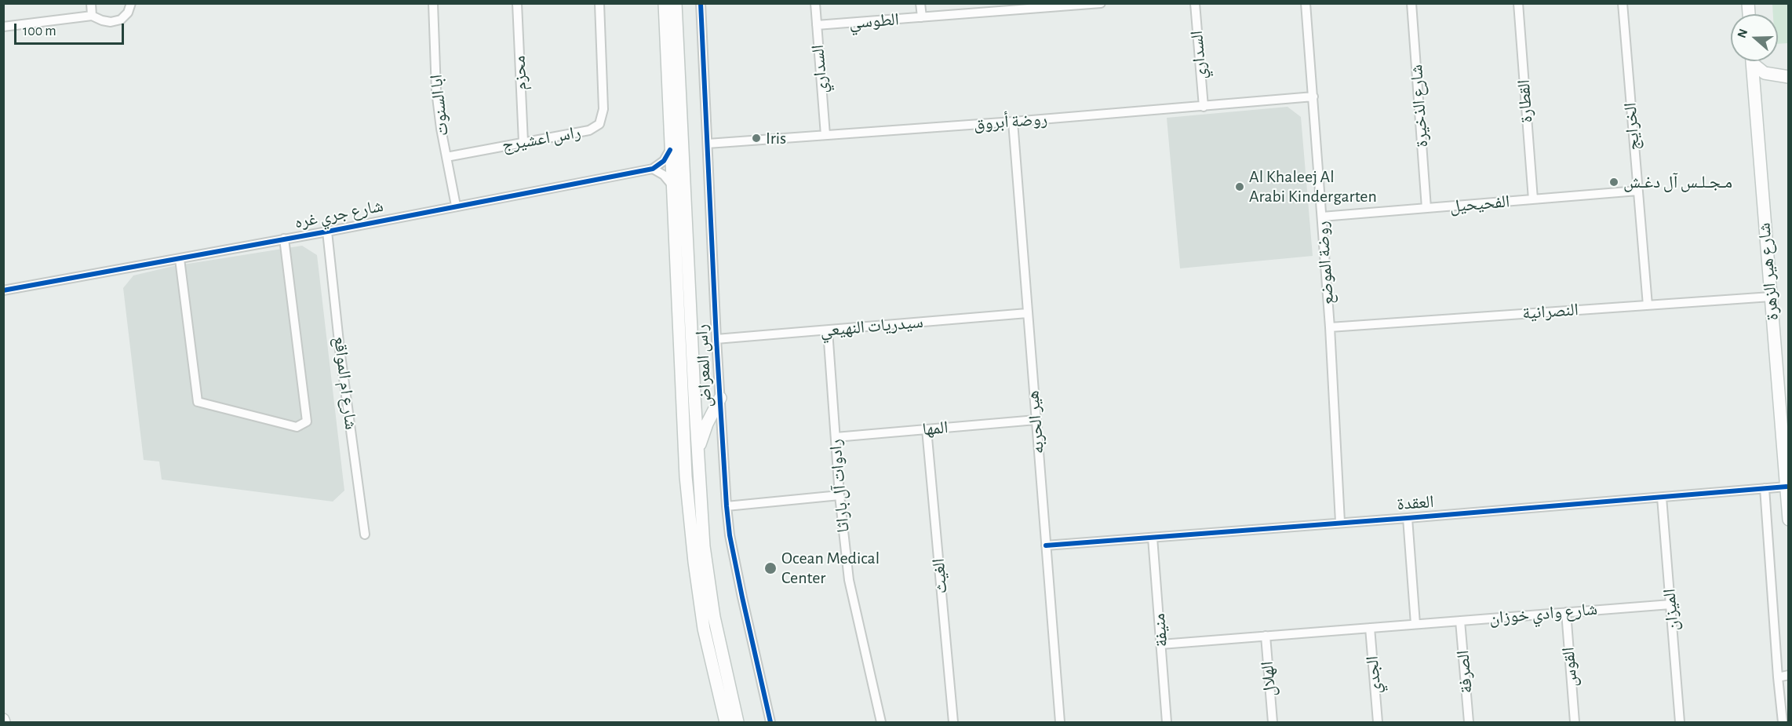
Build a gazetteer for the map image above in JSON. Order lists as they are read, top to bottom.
{
  "streets": {
    "street": [
      "الطوسي",
      "السداري",
      "محزم",
      "القطارة",
      "ابا السنوت",
      "شارع الذخيرة",
      "روضة أبروق",
      "الخرايج",
      "راس اعشيرج",
      "الفحيحيل",
      "شارع جري غره",
      "روضة الموضع",
      "شارع هير الزهرة",
      "النصرانية",
      "سيدريات النهيعي",
      "راس المعراض",
      "شارع ام المواقع",
      "هير الحربه",
      "المها",
      "رادوات آل باراثا",
      "العقدة",
      "الغيث",
      "الميزان",
      "شارع وادي خوزان",
      "منيفة",
      "القوس",
      "الصرفة",
      "الجدي",
      "الهلال"
    ]
  },
  "crossings": [
    ["الطوسي", "السداري"],
    ["السداري", "روضة أبروق"],
    ["محزم", "راس اعشيرج"],
    ["القطارة", "الفحيحيل"],
    ["ابا السنوت", "راس اعشيرج"],
    ["ابا السنوت", "شارع جري غره"],
    ["شارع الذخيرة", "الفحيحيل"],
    ["روضة أبروق", "روضة الموضع"],
    ["روضة أبروق", "راس المعراض"],
    ["روضة أبروق", "هير الحربه"],
    ["الخرايج", "الفحيحيل"],
    ["الخرايج", "النصرانية"],
    ["الفحيحيل", "روضة الموضع"],
    ["شارع جري غره", "شارع ام المواقع"],
    ["روضة الموضع", "النصرانية"],
    ["روضة الموضع", "العقدة"],
    ["شارع هير الزهرة", "النصرانية"],
    ["شارع هير الزهرة", "العقدة"],
    ["سيدريات النهيعي", "راس المعراض"],
    ["سيدريات النهيعي", "هير الحربه"],
    ["سيدريات النهيعي", "رادوات آل باراثا"],
    ["هير الحربه", "المها"],
    ["هير الحربه", "العقدة"],
    ["المها", "رادوات آل باراثا"],
    ["المها", "الغيث"],
    ["العقدة", "الميزان"],
    ["العقدة", "منيفة"],
    ["الميزان", "شارع وادي خوزان"],
    ["شارع وادي خوزان", "منيفة"],
    ["شارع وادي خوزان", "القوس"],
    ["شارع وادي خوزان", "الصرفة"],
    ["شارع وادي خوزان", "الجدي"],
    ["شارع وادي خوزان", "الهلال"]
  ],
  "places": [
    "Iris",
    "مـجـلـس آل دغـش",
    "Al Khaleej Al Arabi Kindergarten",
    "Ocean Medical Center"
  ],
  "scale_bar": "100 m",
  "north": "left"
}
